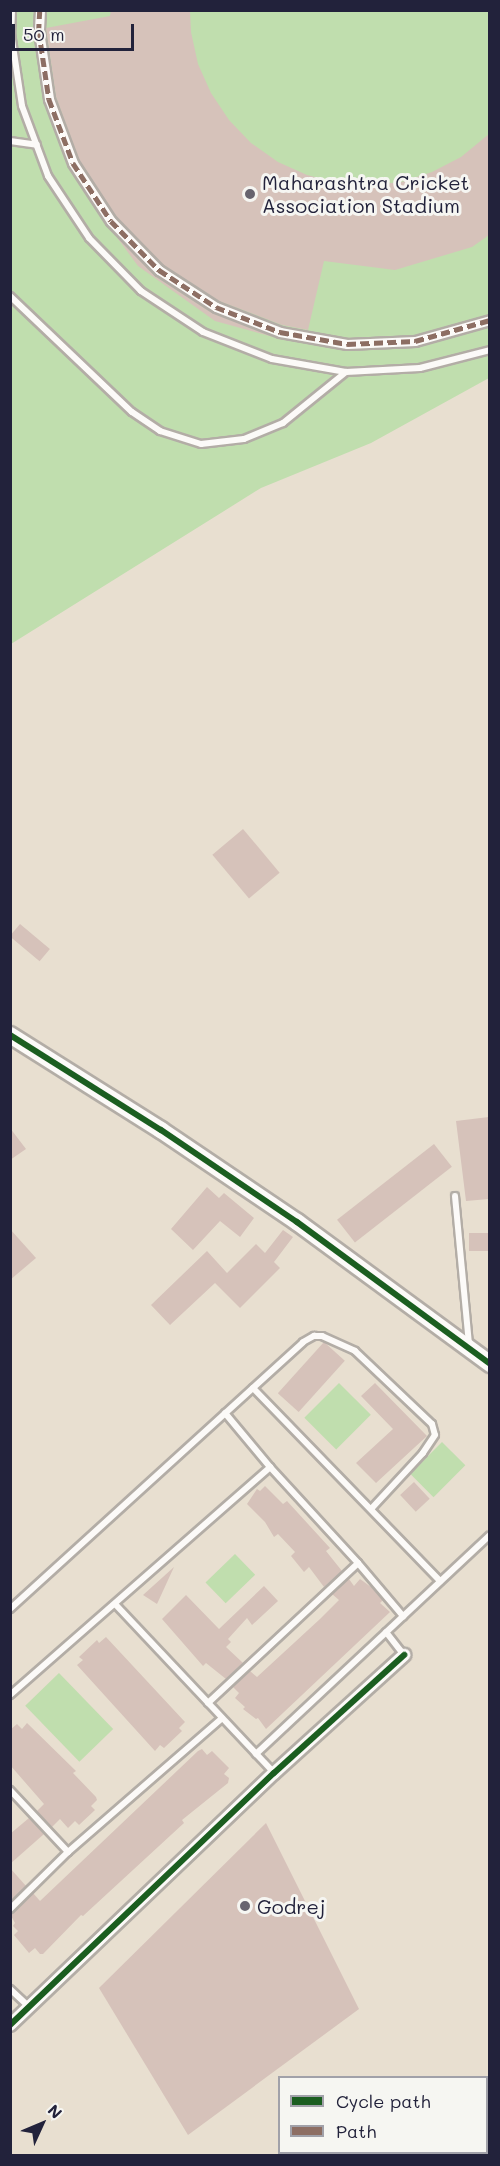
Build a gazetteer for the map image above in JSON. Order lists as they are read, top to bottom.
{
  "places": ["Maharashtra Cricket Association Stadium", "Godrej"],
  "legend": ["Cycle path", "Path"],
  "scale_bar": "50 m",
  "north": "top right"
}
